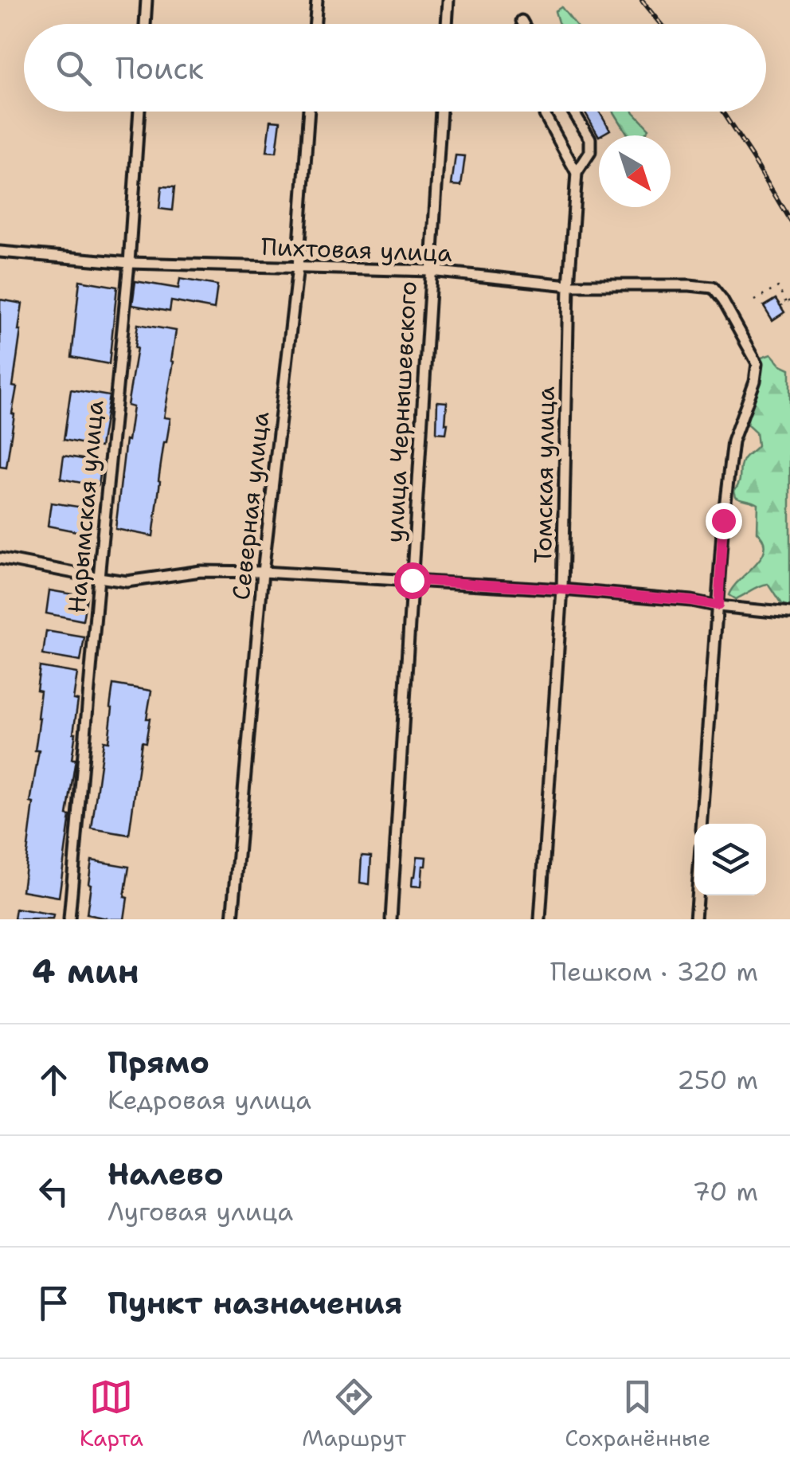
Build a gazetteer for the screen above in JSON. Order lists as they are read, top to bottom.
{
  "streets": {
    "street": [
      "Пихтовая улица",
      "улица Чернышевского",
      "Томская улица",
      "Северная улица",
      "Нарымская улица"
    ]
  },
  "crossings": [
    ["Пихтовая улица", "улица Чернышевского"],
    ["Пихтовая улица", "Томская улица"],
    ["Пихтовая улица", "Северная улица"],
    ["Пихтовая улица", "Нарымская улица"]
  ],
  "north": "bottom right",
  "page": {
    "search": "Поиск",
    "heading": ["4 мин", "Пешком · 320 m"],
    "list": [
      ["Прямо", "Кедровая улица", "250 m"],
      ["Налево", "Луговая улица", "70 m"],
      "Пункт назначения"
    ],
    "nav": ["Карта", "Маршрут", "Сохранённые"]
  }
}
